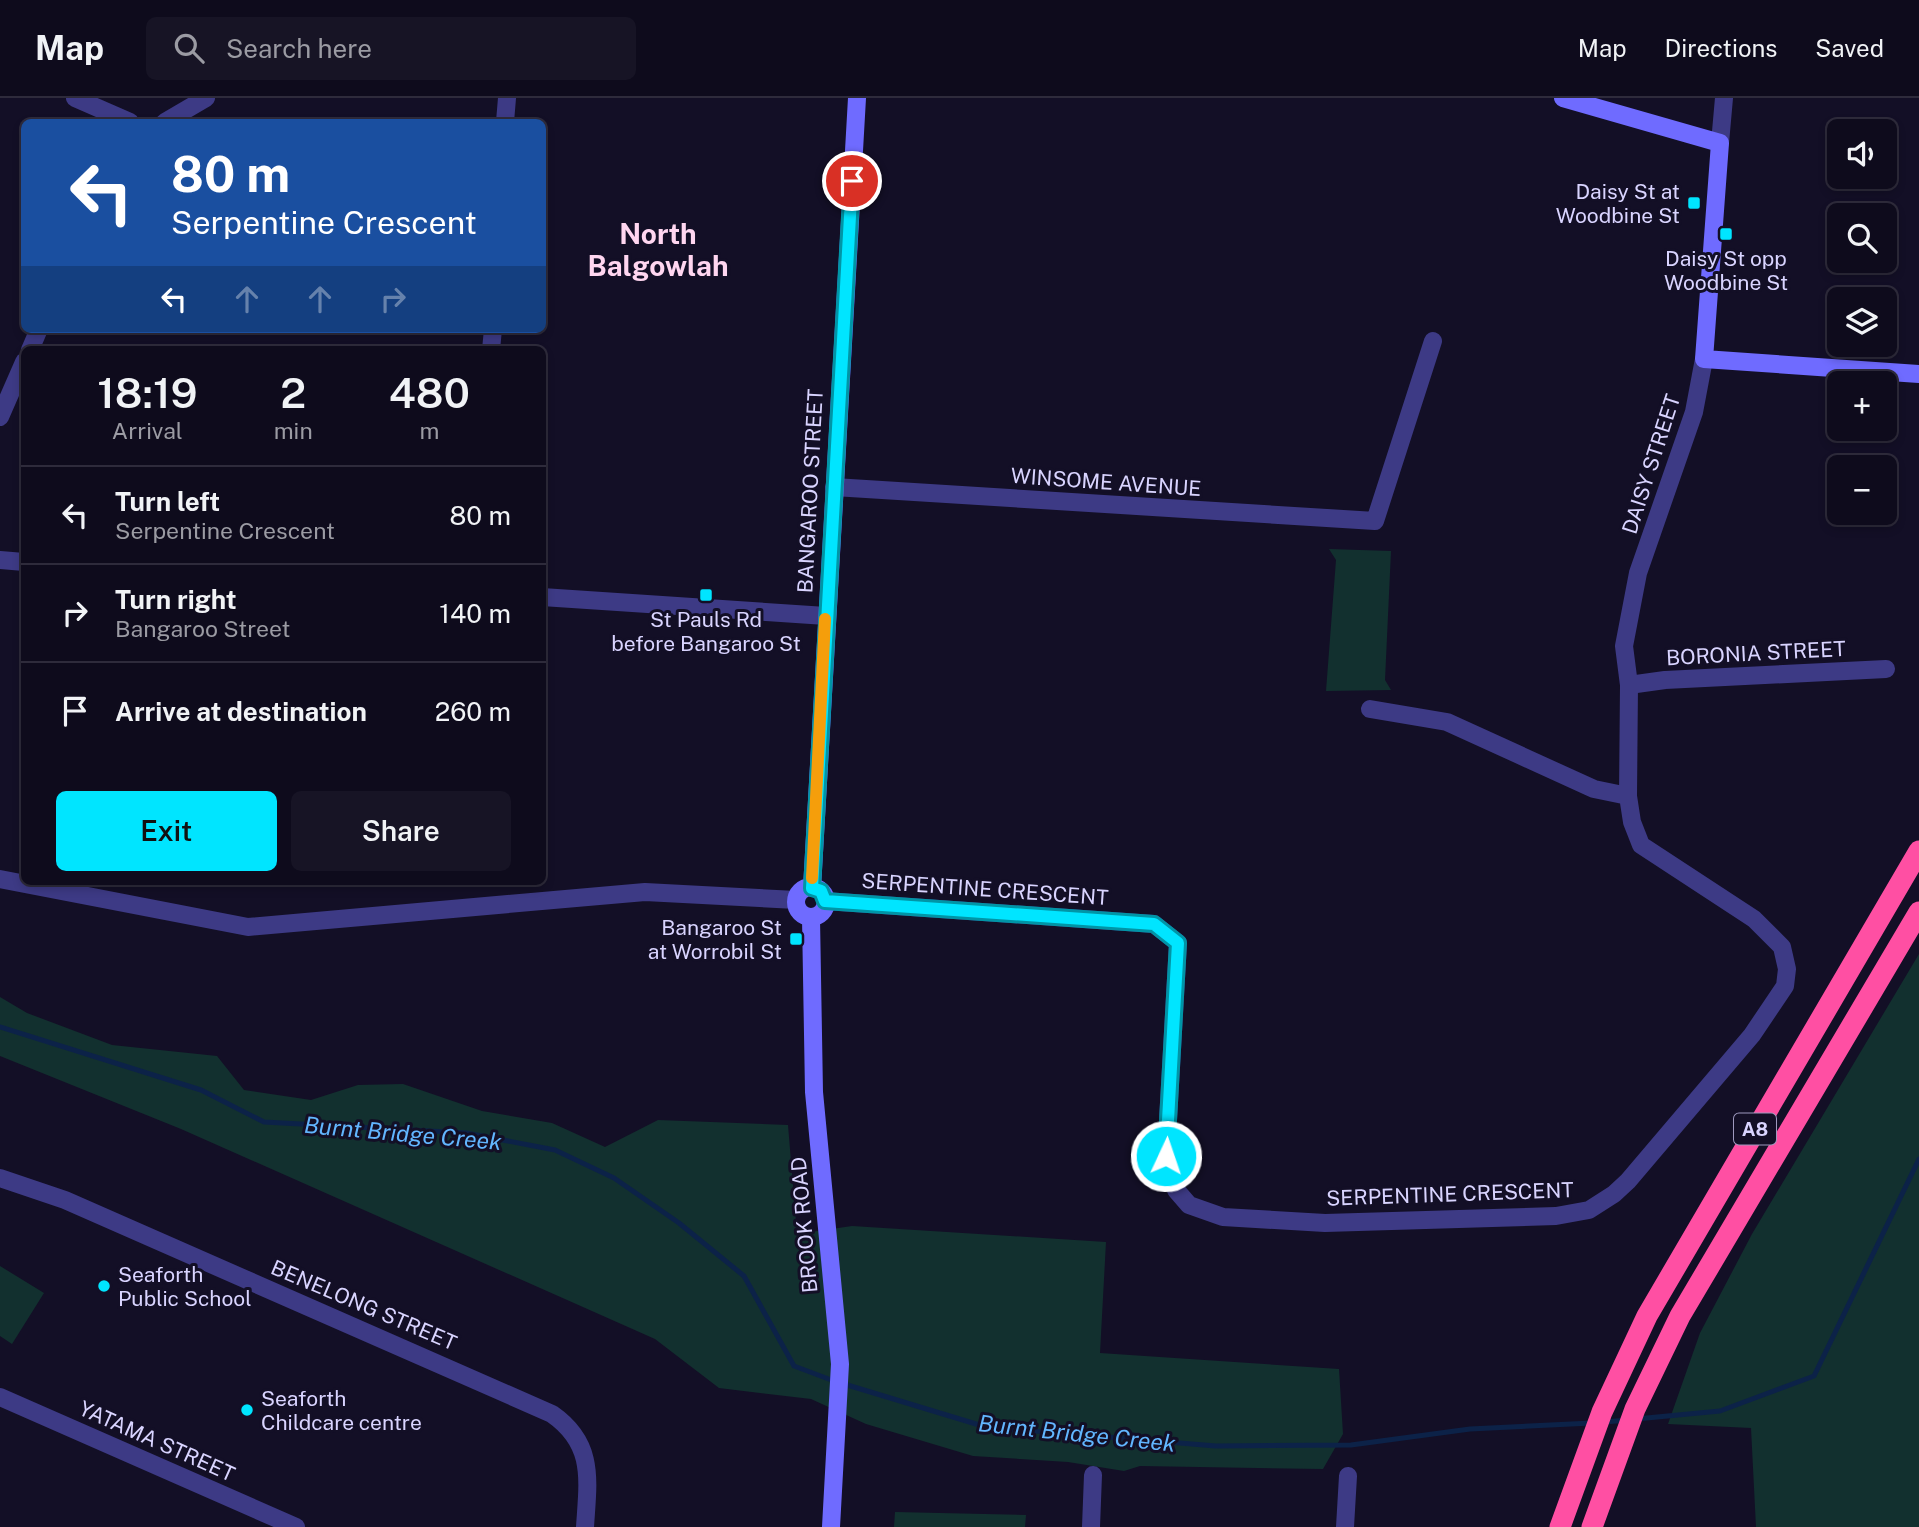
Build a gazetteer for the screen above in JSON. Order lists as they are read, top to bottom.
{
  "streets": {
    "highway": ["A8"],
    "street": [
      "DAISY STREET",
      "WINSOME AVENUE",
      "BANGAROO STREET",
      "BORONIA STREET",
      "SERPENTINE CRESCENT",
      "BROOK ROAD",
      "BENELONG STREET",
      "YATAMA STREET"
    ]
  },
  "crossings": [
    ["DAISY STREET", "BORONIA STREET"],
    ["DAISY STREET", "SERPENTINE CRESCENT"],
    ["WINSOME AVENUE", "BANGAROO STREET"],
    ["BANGAROO STREET", "SERPENTINE CRESCENT"],
    ["BANGAROO STREET", "BROOK ROAD"],
    ["SERPENTINE CRESCENT", "BROOK ROAD"]
  ],
  "districts": ["North Balgowlah"],
  "water": ["Burnt Bridge Creek"],
  "places": {
    "transit": [
      "Daisy St at Woodbine St",
      "Daisy St opp Woodbine St",
      "St Pauls Rd before Bangaroo St",
      "Bangaroo St at Worrobil St"
    ],
    "other": ["Seaforth Public School", "Seaforth Childcare centre"]
  },
  "page": {
    "header": "Map",
    "search": "Search here",
    "nav": ["Map", "Directions", "Saved"],
    "map_buttons": ["+", "−"],
    "turn": ["80 m", "Serpentine Crescent"],
    "eta": [
      "18:19",
      "Arrival",
      "2",
      "min",
      "480",
      "m"
    ],
    "list": [
      {
        "name": "Turn left",
        "note": "Serpentine Crescent",
        "value": "80 m"
      },
      {
        "name": "Turn right",
        "note": "Bangaroo Street",
        "value": "140 m"
      },
      {
        "name": "Arrive at destination",
        "value": "260 m"
      }
    ],
    "buttons": ["Exit", "Share"]
  }
}
